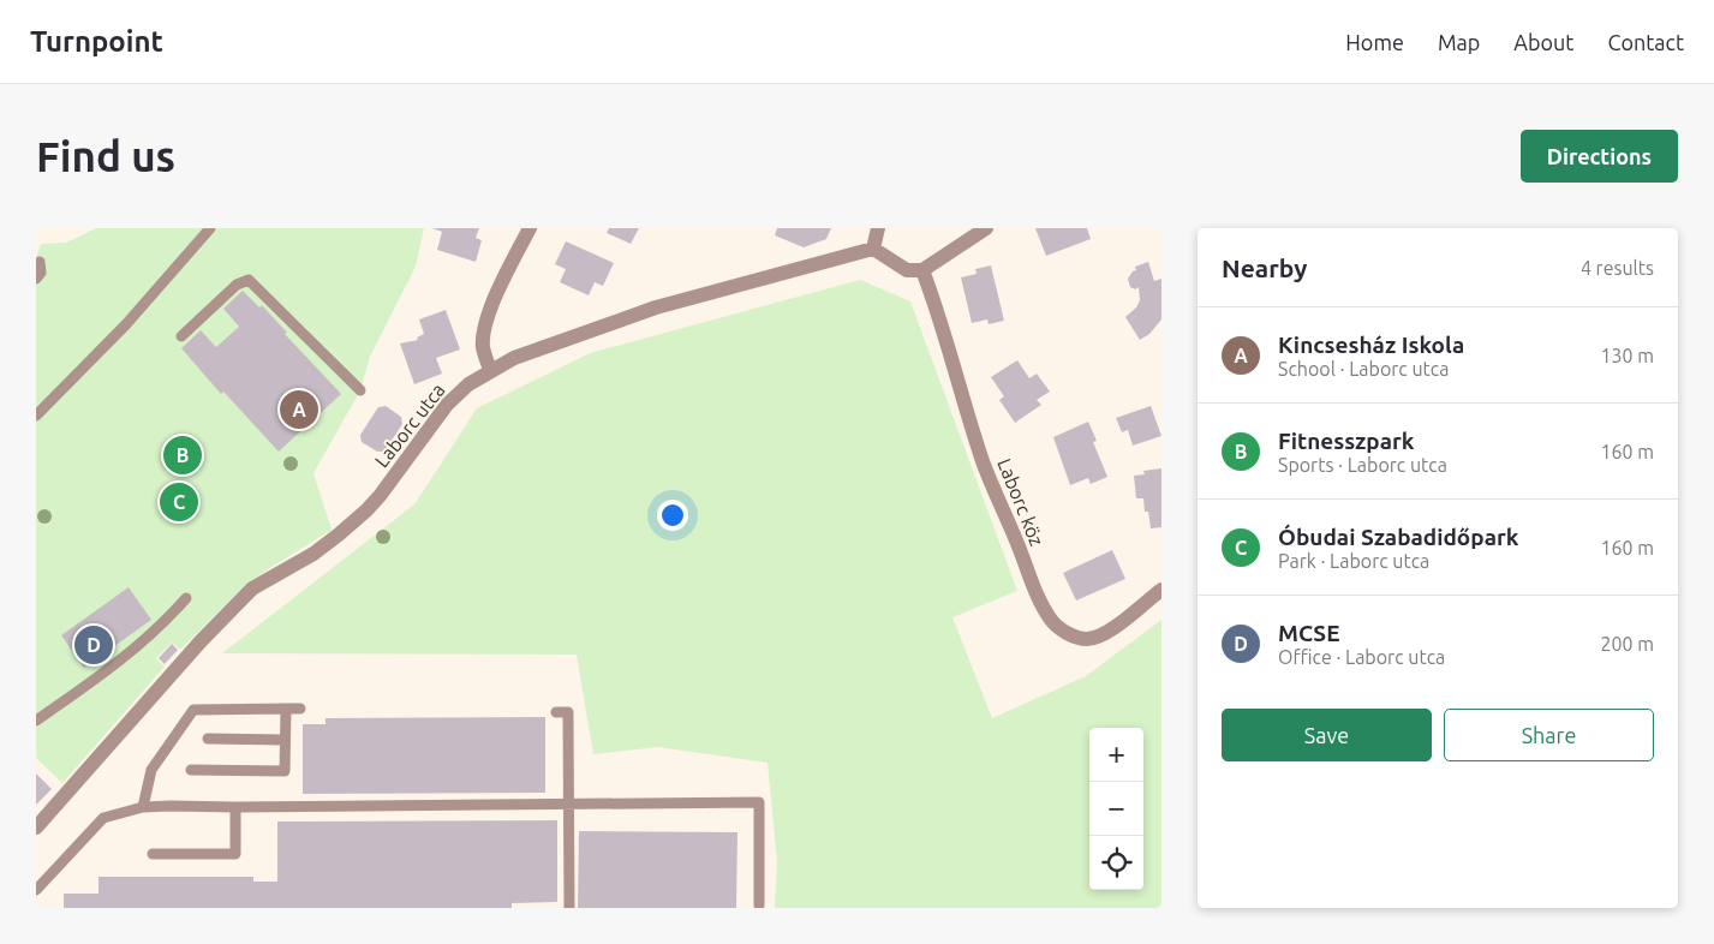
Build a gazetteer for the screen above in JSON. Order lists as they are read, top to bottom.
{
  "streets": {
    "street": ["Laborc utca", "Laborc köz"]
  },
  "page": {
    "header": "Turnpoint",
    "nav": [
      "Home",
      "Map",
      "About",
      "Contact"
    ],
    "buttons": [
      "Directions",
      ["Save", "Share"]
    ],
    "title": "Find us",
    "heading": ["Nearby", "4 results"],
    "list": [
      {
        "mark": "A",
        "name": "Kincsesház Iskola",
        "note": "School · Laborc utca",
        "value": "130 m"
      },
      {
        "mark": "B",
        "name": "Fitnesszpark",
        "note": "Sports · Laborc utca",
        "value": "160 m"
      },
      {
        "mark": "C",
        "name": "Óbudai Szabadidőpark",
        "note": "Park · Laborc utca",
        "value": "160 m"
      },
      {
        "mark": "D",
        "name": "MCSE",
        "note": "Office · Laborc utca",
        "value": "200 m"
      }
    ],
    "pins": [
      "A",
      "B",
      "C",
      "D"
    ],
    "map_buttons": ["+", "−"]
  }
}
